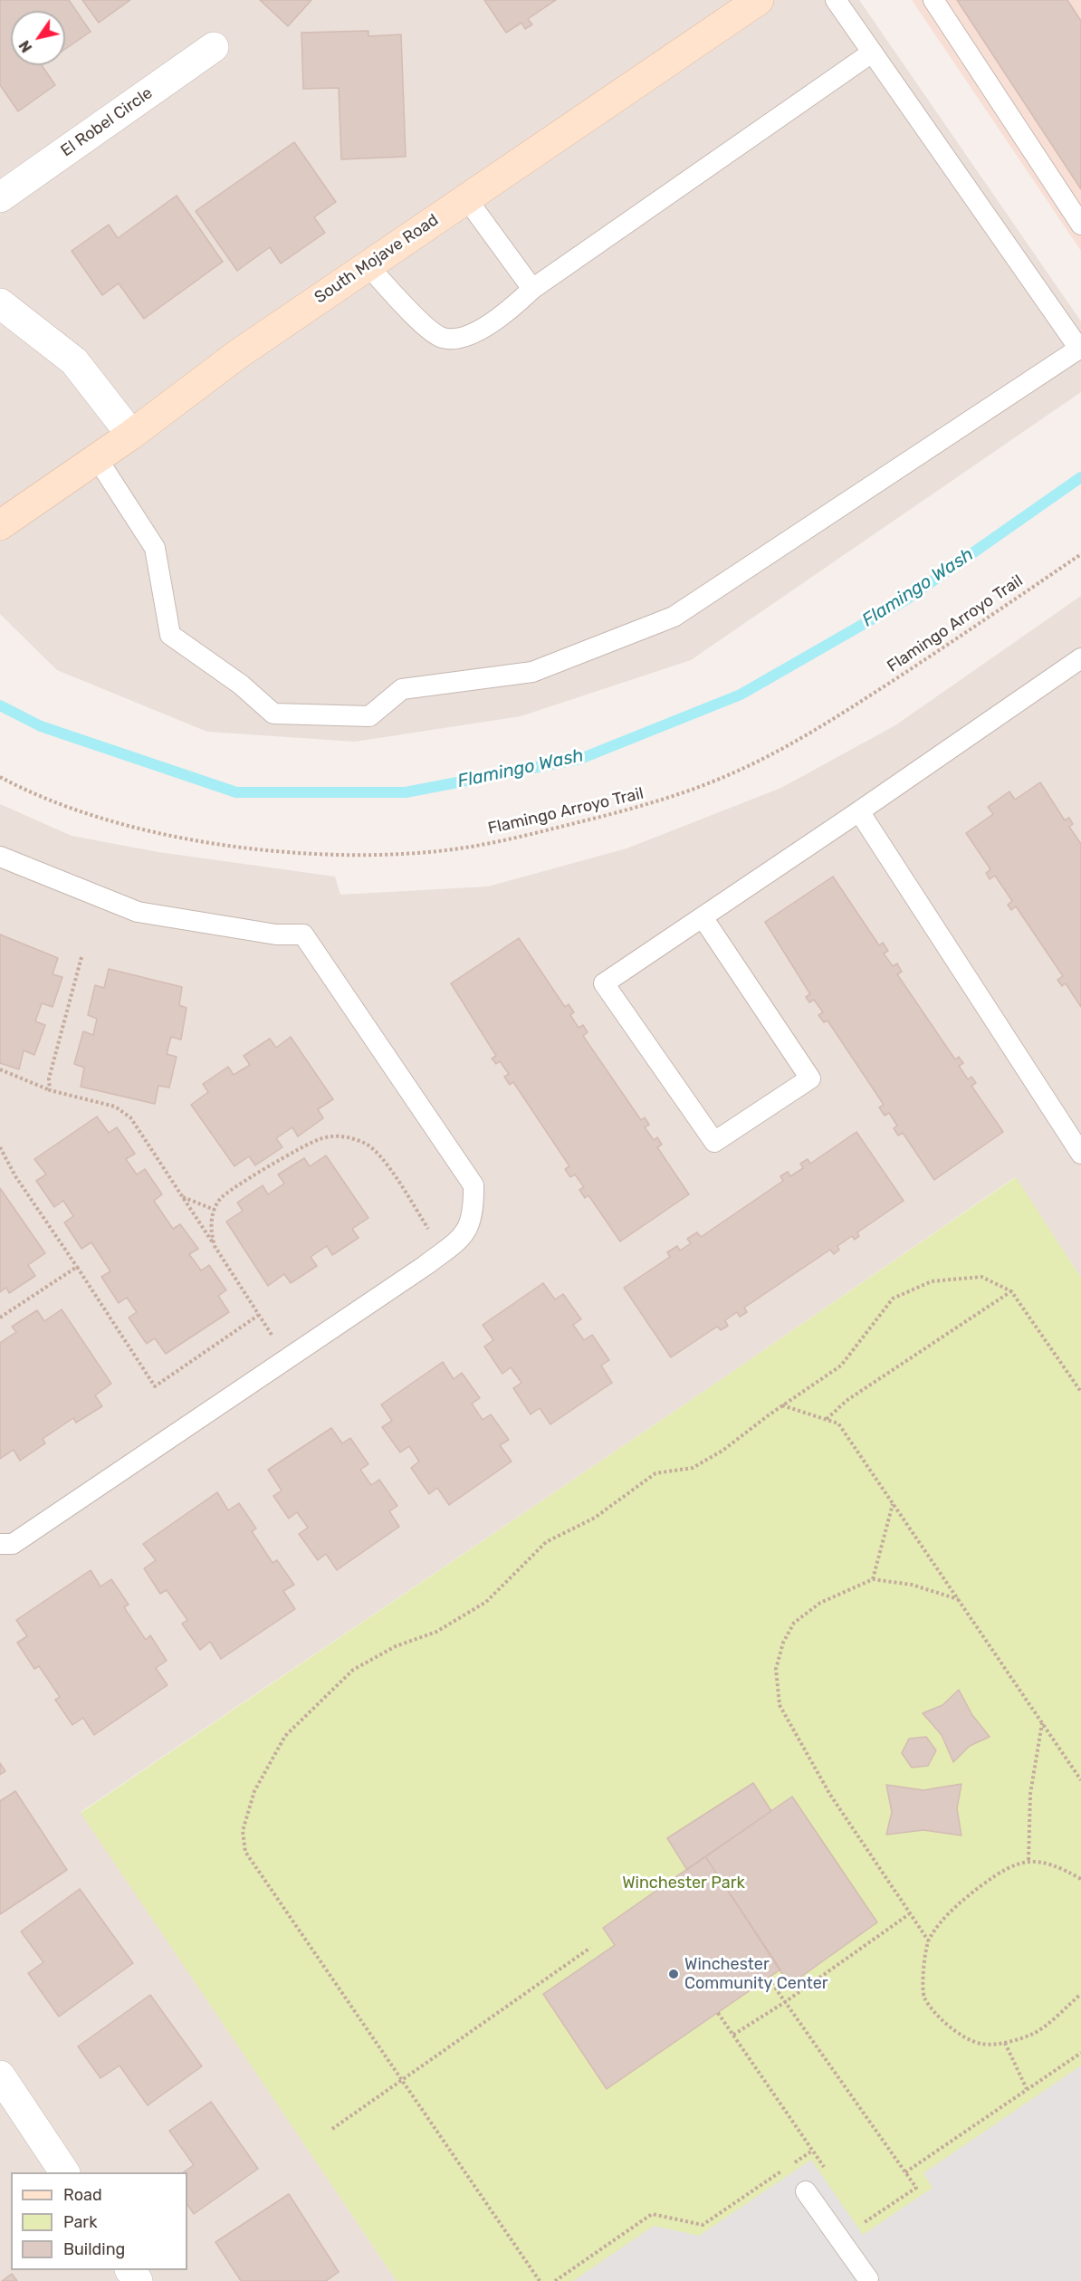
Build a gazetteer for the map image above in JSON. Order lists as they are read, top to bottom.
{
  "streets": {
    "street": ["El Robel Circle", "South Mojave Road"],
    "path": ["Flamingo Arroyo Trail"]
  },
  "water": ["Flamingo Wash"],
  "parks": ["Winchester Park"],
  "places": ["Winchester Community Center"],
  "legend": ["Road", "Park", "Building"],
  "north": "bottom left"
}
